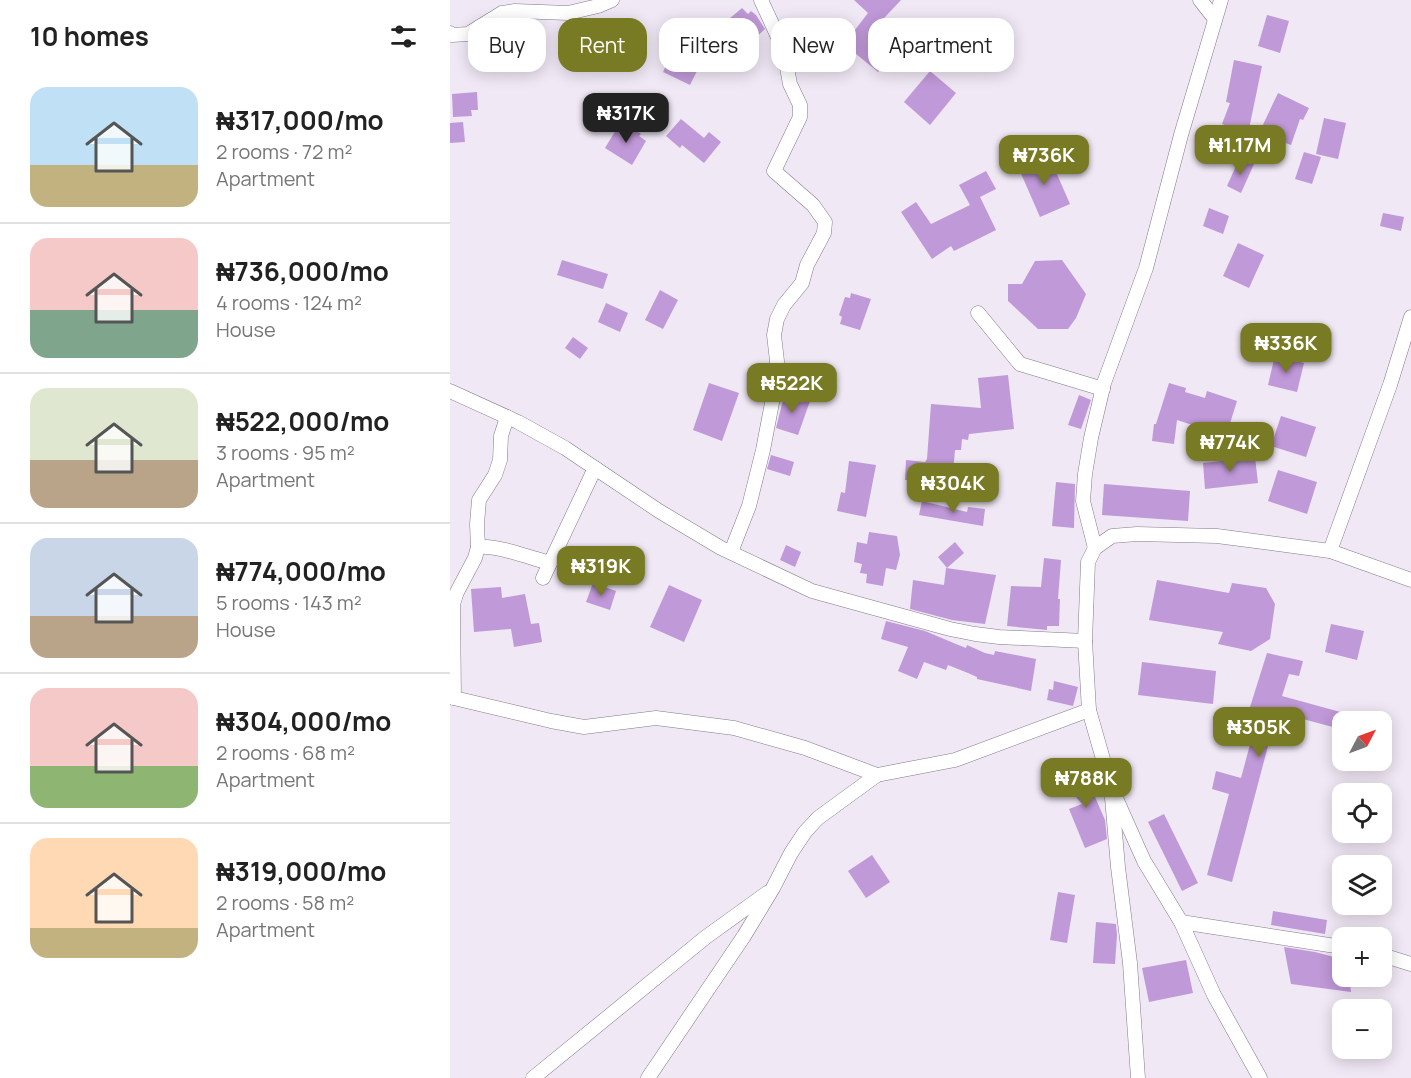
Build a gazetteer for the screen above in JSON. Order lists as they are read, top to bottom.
{
  "north": "top right",
  "page": {
    "heading": "10 homes",
    "chip": [
      "Buy",
      "Rent",
      "Filters",
      "New",
      "Apartment"
    ],
    "list": [
      {
        "name": "₦317,000/mo",
        "note": "2 rooms · 72 m² · Apartment"
      },
      {
        "name": "₦736,000/mo",
        "note": "4 rooms · 124 m² · House"
      },
      {
        "name": "₦522,000/mo",
        "note": "3 rooms · 95 m² · Apartment"
      },
      {
        "name": "₦774,000/mo",
        "note": "5 rooms · 143 m² · House"
      },
      {
        "name": "₦304,000/mo",
        "note": "2 rooms · 68 m² · Apartment"
      },
      {
        "name": "₦319,000/mo",
        "note": "2 rooms · 58 m² · Apartment"
      }
    ],
    "price": [
      "₦317K",
      "₦1.17M",
      "₦736K",
      "₦336K",
      "₦522K",
      "₦774K",
      "₦304K",
      "₦319K",
      "₦305K",
      "₦788K"
    ],
    "map_buttons": ["+", "−"]
  }
}
